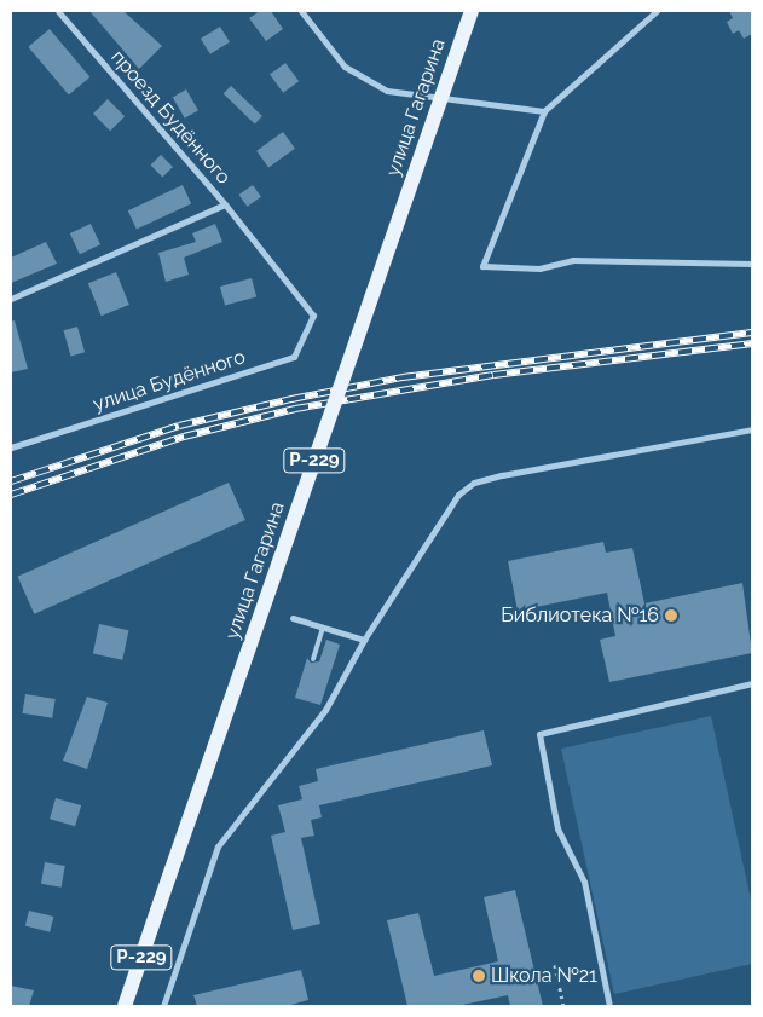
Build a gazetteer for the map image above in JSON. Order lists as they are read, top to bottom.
{
  "streets": {
    "main road": ["улица Гагарина", "Р-229"],
    "street": ["проезд Будённого", "улица Будённого"]
  },
  "crossings": [
    ["проезд Будённого", "улица Будённого"]
  ],
  "places": ["Библиотека №16", "Школа №21"]
}
